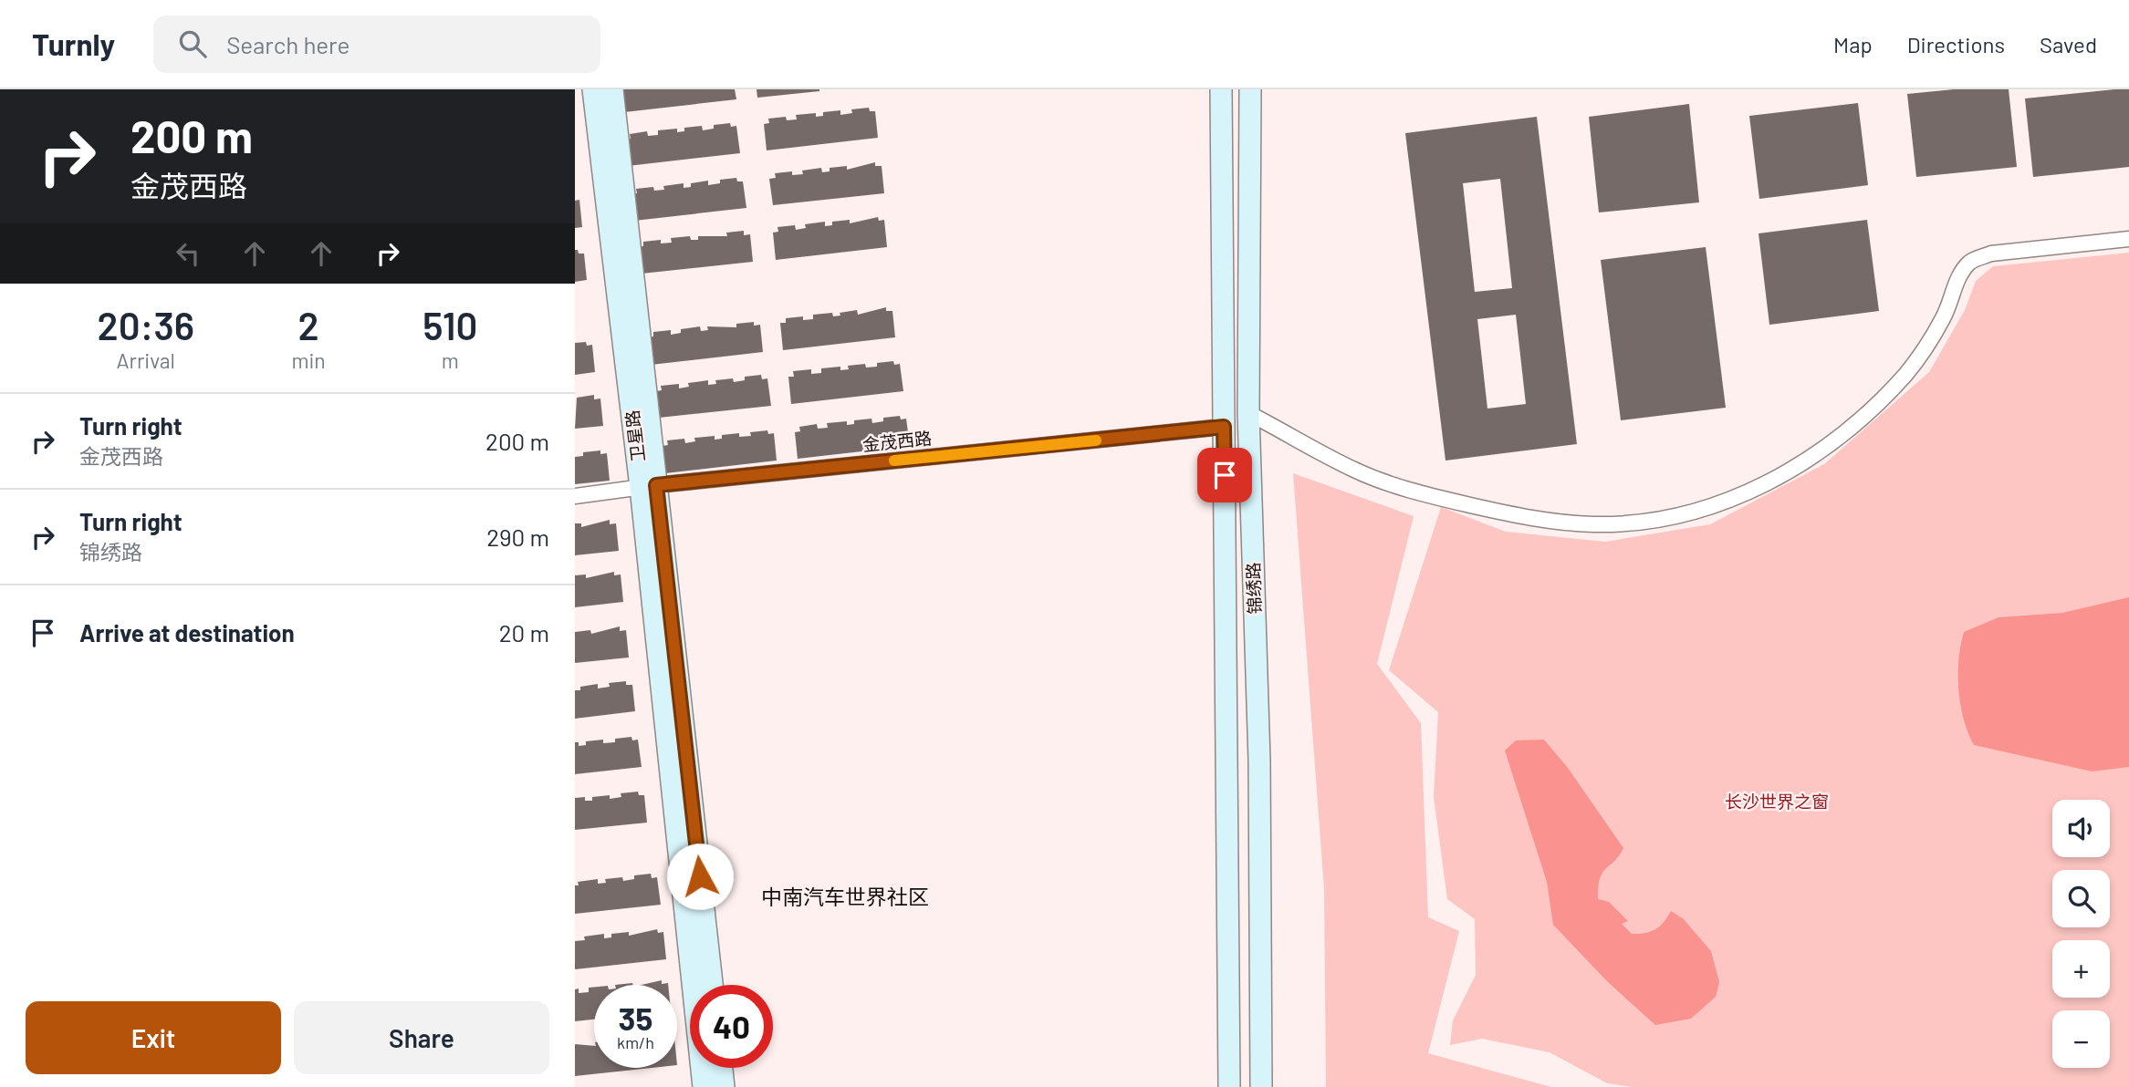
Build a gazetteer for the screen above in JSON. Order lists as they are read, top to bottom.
{
  "streets": {
    "main road": ["卫星路", "锦绣路"],
    "street": ["金茂西路"]
  },
  "crossings": [
    ["卫星路", "金茂西路"],
    ["金茂西路", "锦绣路"]
  ],
  "districts": ["中南汽车世界社区"],
  "parks": ["长沙世界之窗"],
  "page": {
    "header": "Turnly",
    "search": "Search here",
    "nav": ["Map", "Directions", "Saved"],
    "turn": ["200 m", "金茂西路"],
    "eta": [
      "20:36",
      "Arrival",
      "2",
      "min",
      "510",
      "m"
    ],
    "list": [
      {
        "name": "Turn right",
        "note": "金茂西路",
        "value": "200 m"
      },
      {
        "name": "Turn right",
        "note": "锦绣路",
        "value": "290 m"
      },
      {
        "name": "Arrive at destination",
        "value": "20 m"
      }
    ],
    "map_buttons": ["+", "−"],
    "speed": "35 km/h",
    "limit": "40",
    "buttons": ["Exit", "Share"]
  }
}
